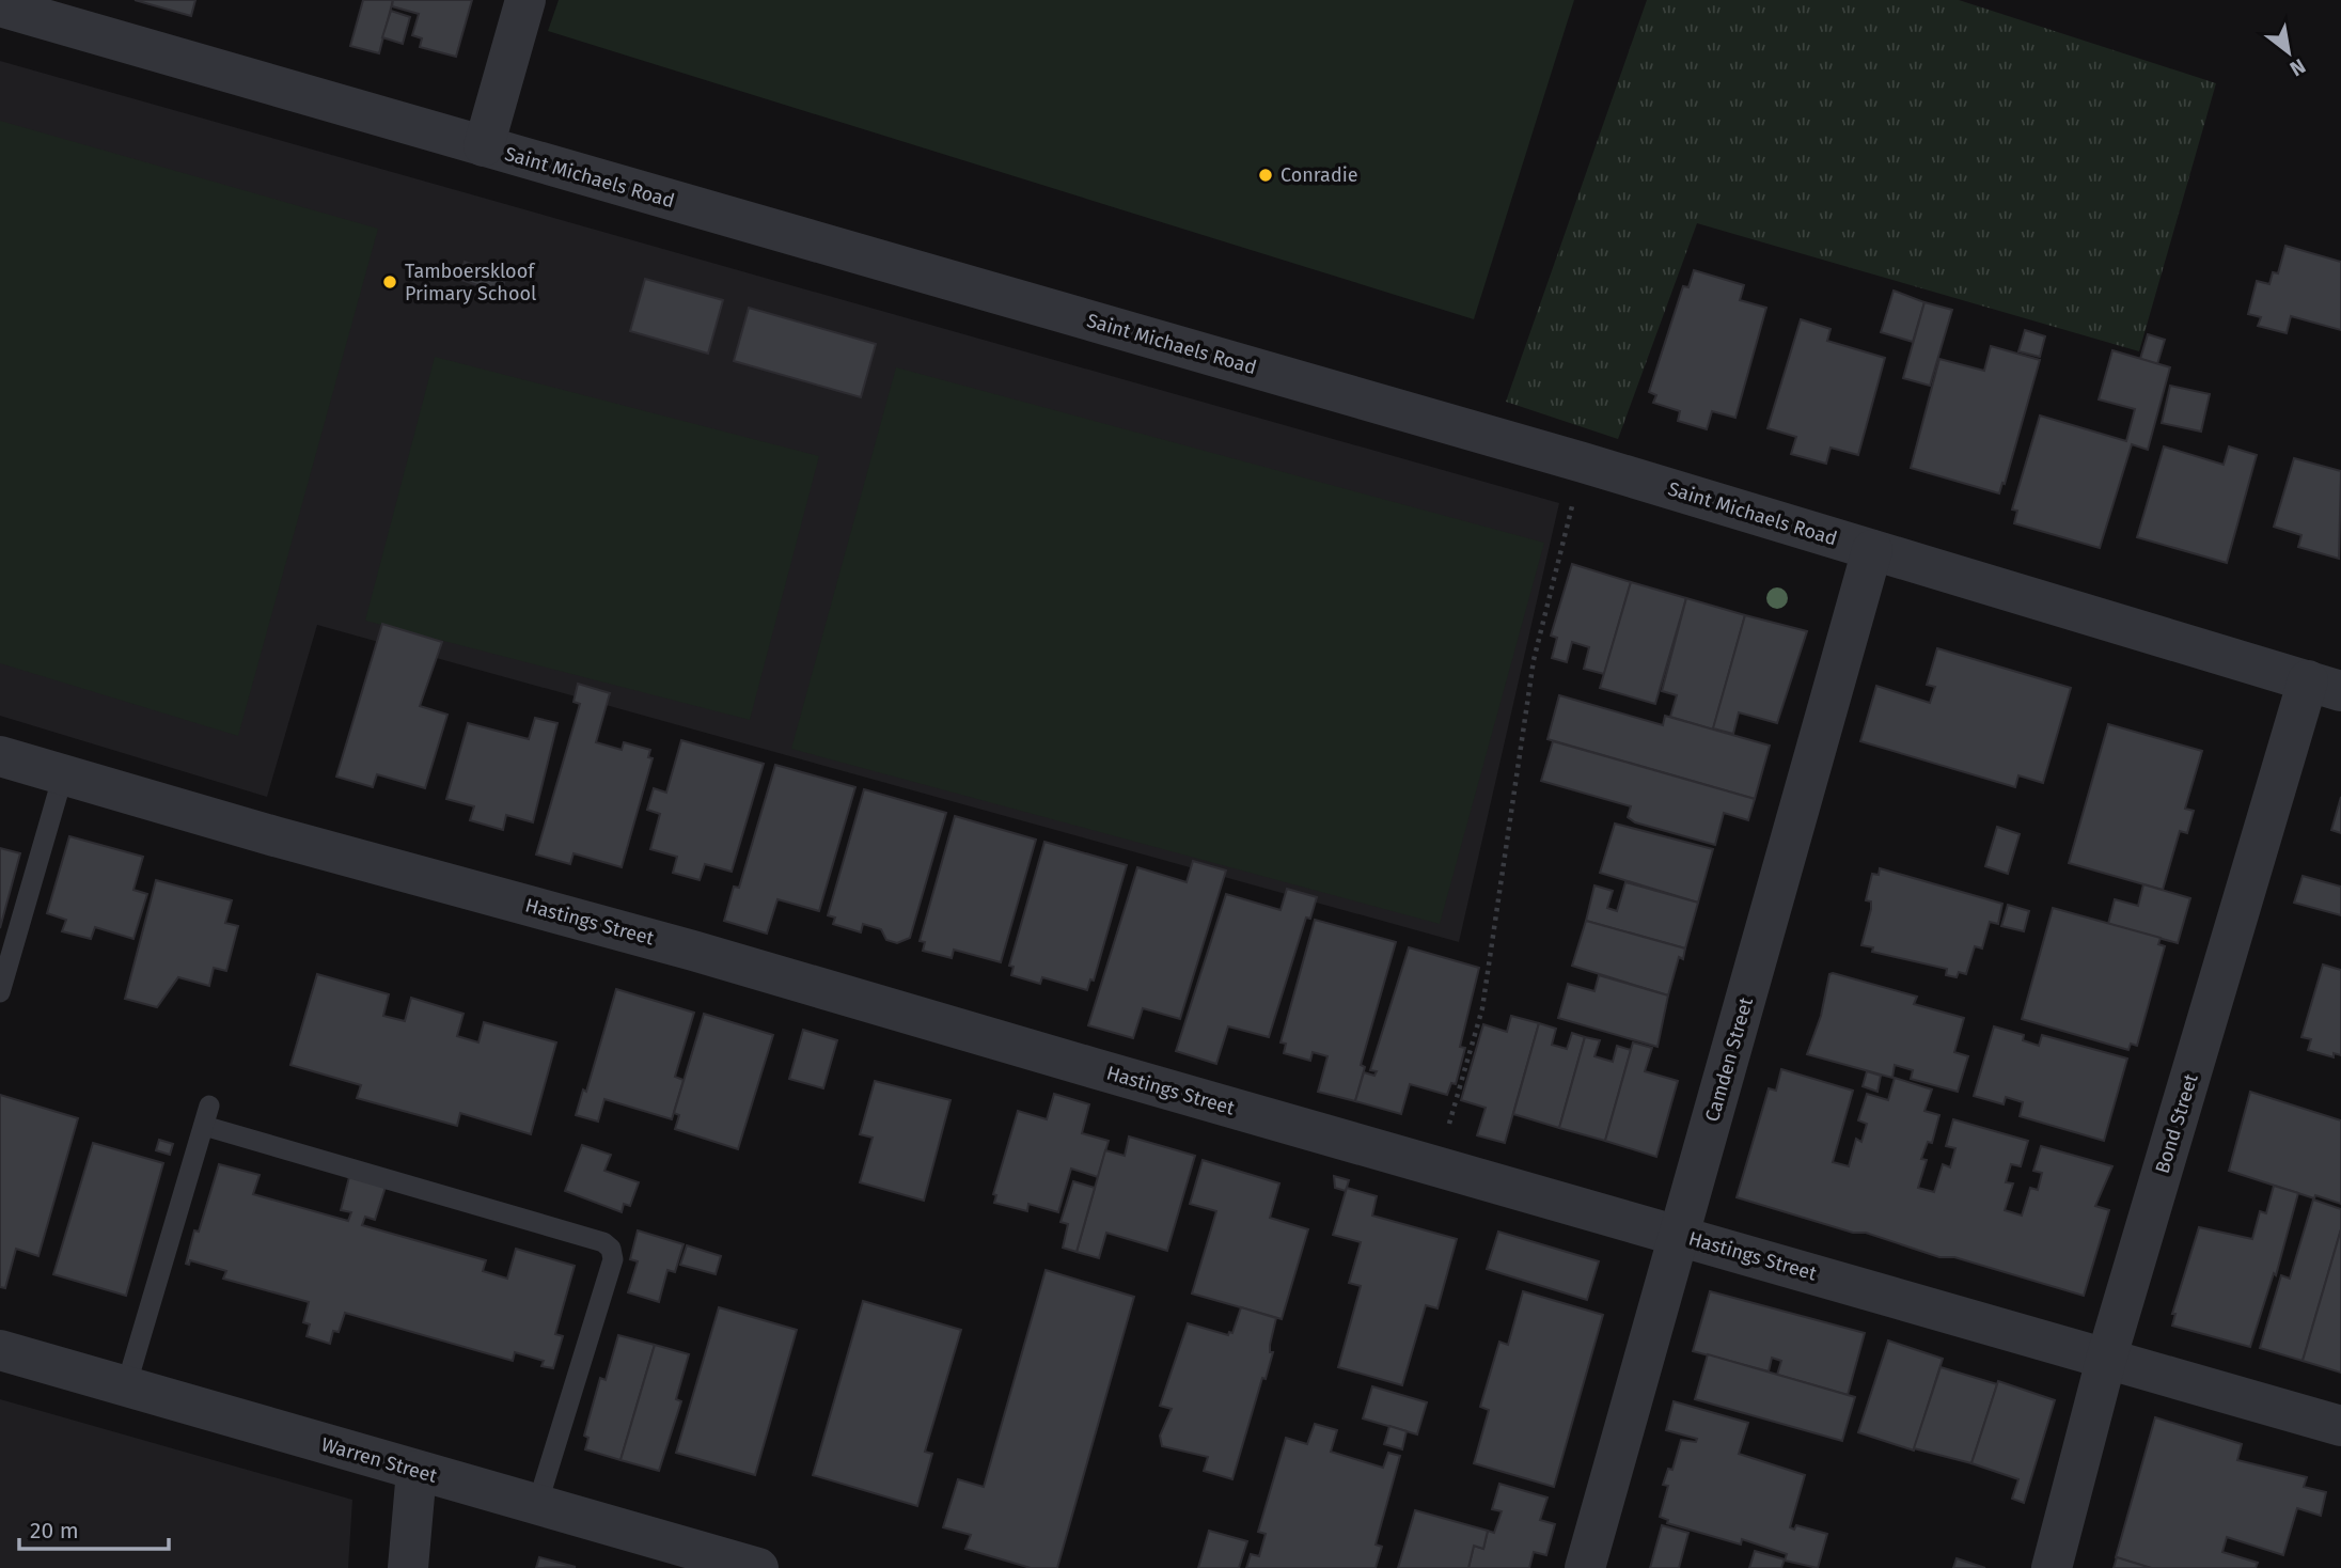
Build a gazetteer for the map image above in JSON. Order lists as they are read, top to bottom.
{
  "streets": {
    "street": [
      "Saint Michaels Road",
      "Hastings Street",
      "Camden Street",
      "Bond Street",
      "Warren Street"
    ]
  },
  "crossings": [
    ["Saint Michaels Road", "Camden Street"],
    ["Saint Michaels Road", "Bond Street"],
    ["Hastings Street", "Camden Street"],
    ["Hastings Street", "Bond Street"]
  ],
  "places": ["Conradie", "Tamboerskloof Primary School"],
  "scale_bar": "20 m",
  "north": "bottom right"
}
